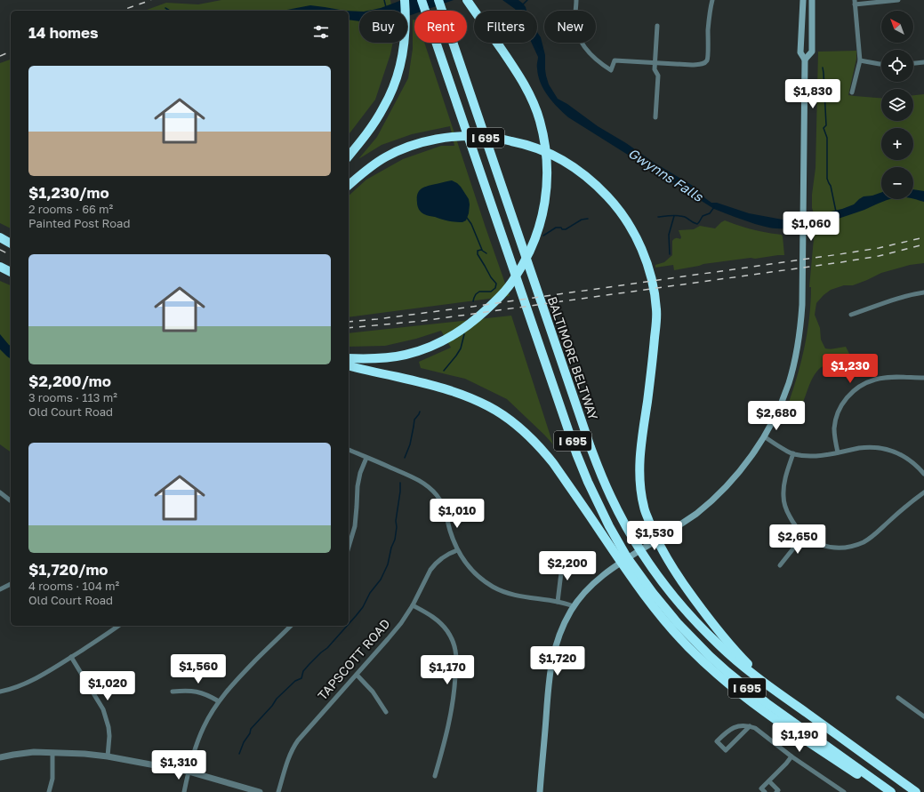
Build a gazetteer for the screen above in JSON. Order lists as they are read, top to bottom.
{
  "streets": {
    "highway": ["I 695", "BALTIMORE BELTWAY"],
    "street": ["TAPSCOTT ROAD"]
  },
  "water": ["Gwynns Falls"],
  "north": "top left",
  "page": {
    "map_buttons": ["+", "−"],
    "chip": [
      "Buy",
      "Rent",
      "Filters",
      "New"
    ],
    "heading": "14 homes",
    "list": [
      {
        "name": "$1,230/mo",
        "note": "2 rooms · 66 m² · Painted Post Road"
      },
      {
        "name": "$2,200/mo",
        "note": "3 rooms · 113 m² · Old Court Road"
      },
      {
        "name": "$1,720/mo",
        "note": "4 rooms · 104 m² · Old Court Road"
      }
    ],
    "price": [
      "$1,830",
      "$1,060",
      "$1,230",
      "$2,680",
      "$1,010",
      "$1,530",
      "$2,650",
      "$2,200",
      "$1,720",
      "$1,560",
      "$1,170",
      "$1,020",
      "$1,190",
      "$1,310"
    ]
  }
}
